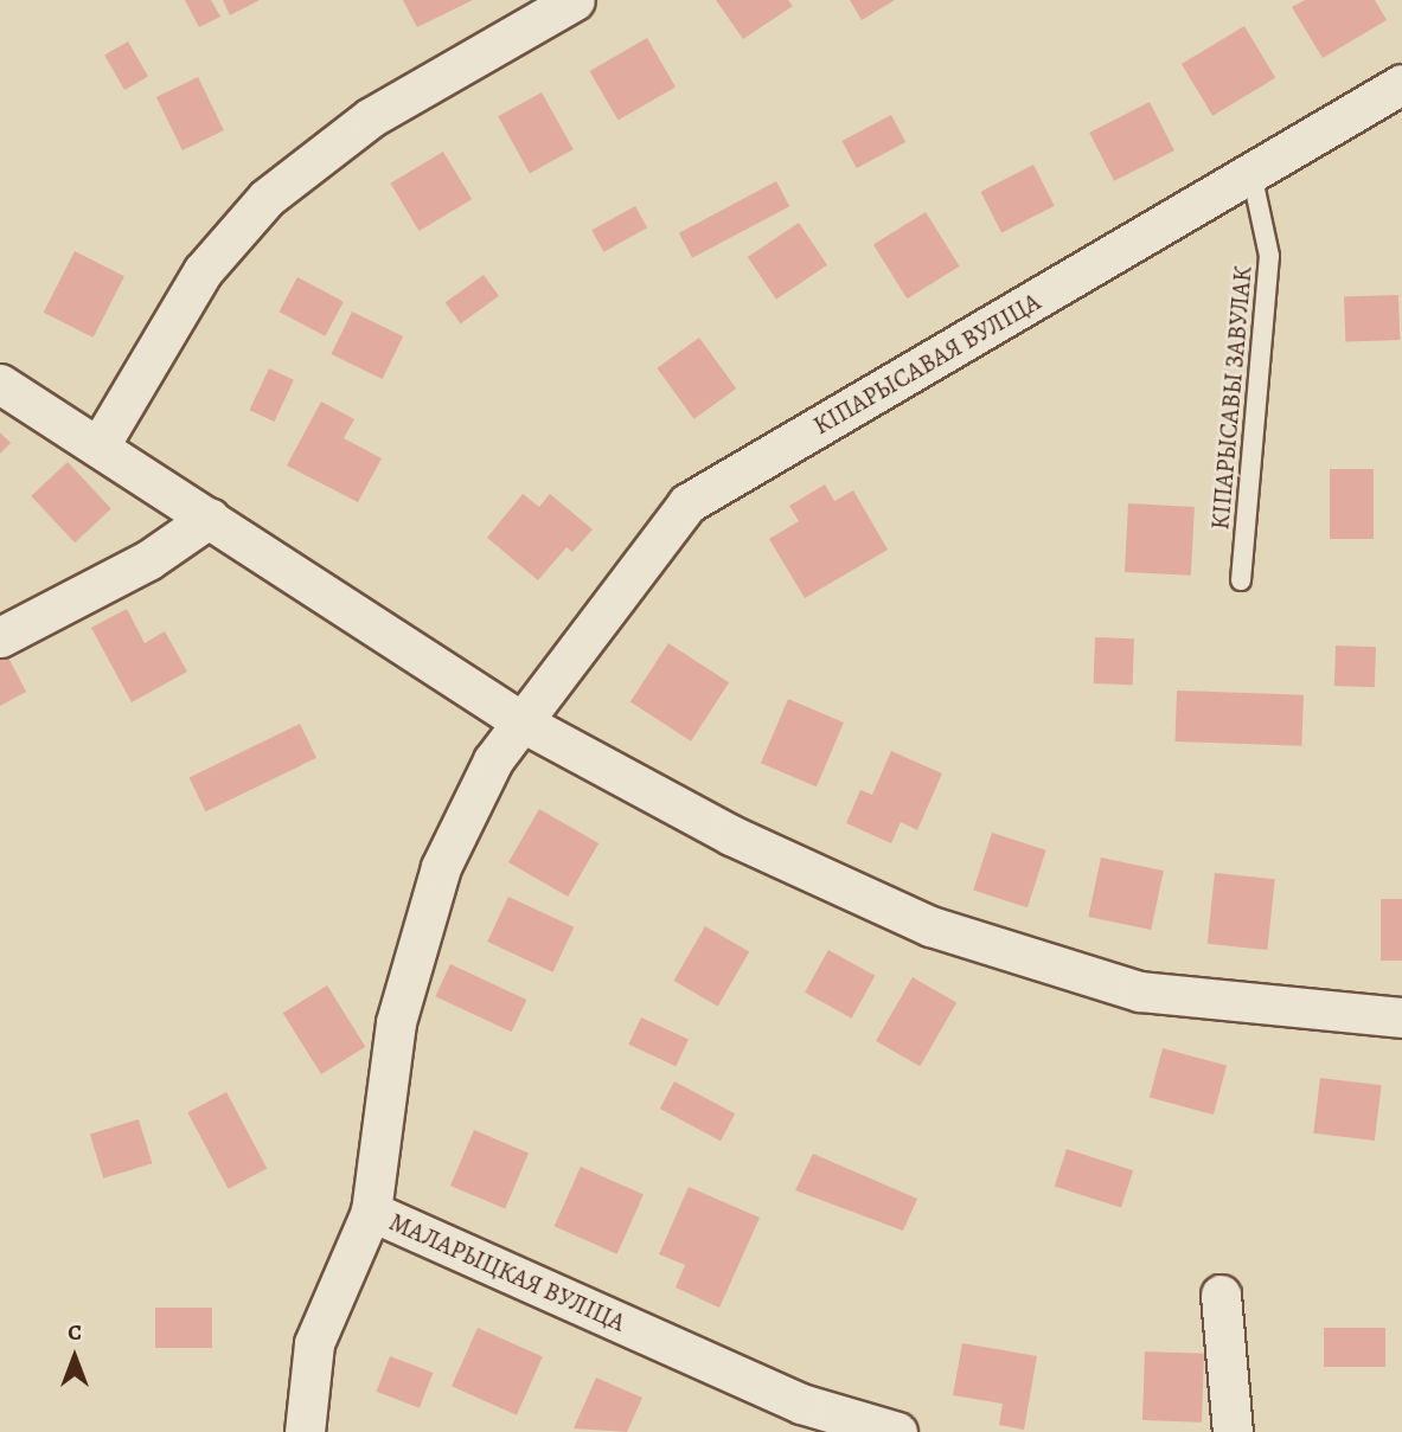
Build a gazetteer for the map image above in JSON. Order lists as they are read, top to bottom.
{
  "streets": {
    "street": ["КІПАРЫСАВАЯ ВУЛІЦА", "МАЛАРЫЦКАЯ ВУЛІЦА"],
    "lane": ["КІПАРЫСАВЫ ЗАВУЛАК"]
  },
  "crossings": [
    ["КІПАРЫСАВАЯ ВУЛІЦА", "КІПАРЫСАВЫ ЗАВУЛАК"],
    ["КІПАРЫСАВАЯ ВУЛІЦА", "МАЛАРЫЦКАЯ ВУЛІЦА"]
  ],
  "north": "top"
}
